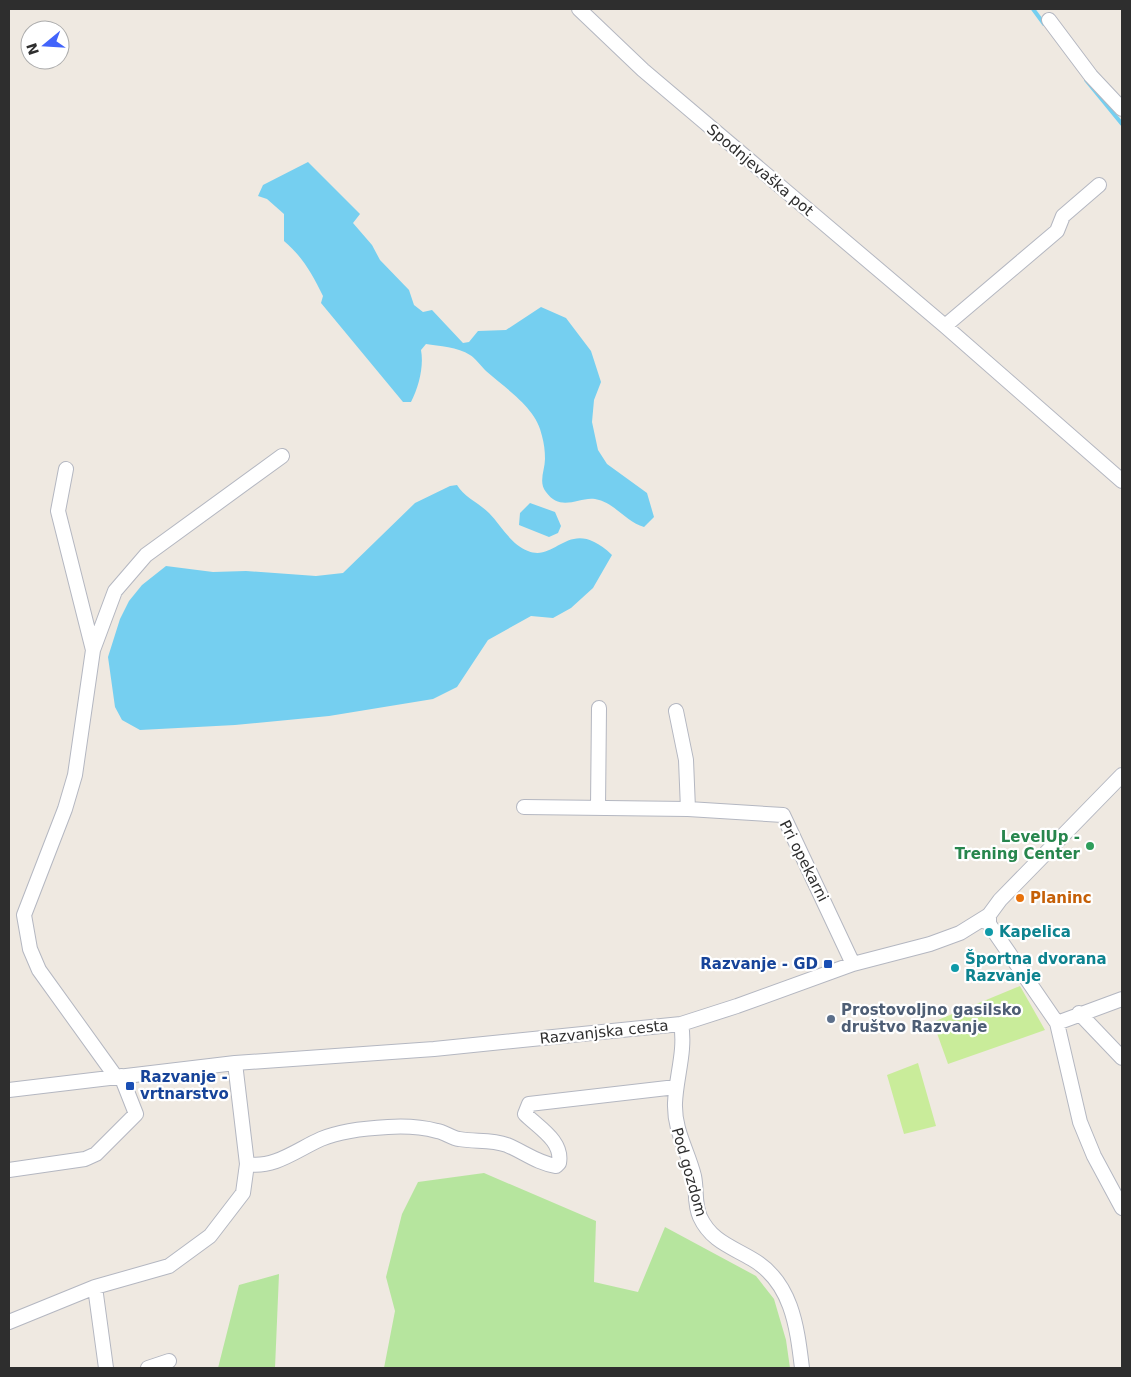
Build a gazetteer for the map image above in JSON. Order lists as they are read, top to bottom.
{
  "streets": {
    "street": [
      "Spodnjevaška pot",
      "Pri opekarni",
      "Razvanjska cesta",
      "Pod gozdom"
    ]
  },
  "crossings": [
    ["Pri opekarni", "Razvanjska cesta"],
    ["Razvanjska cesta", "Pod gozdom"]
  ],
  "places": {
    "other": [
      "LevelUp - Trening Center",
      "Planinc",
      "Kapelica",
      "Športna dvorana Razvanje",
      "Prostovoljno gasilsko društvo Razvanje"
    ],
    "transit": ["Razvanje - GD", "Razvanje - vrtnarstvo"]
  },
  "north": "left"
}
